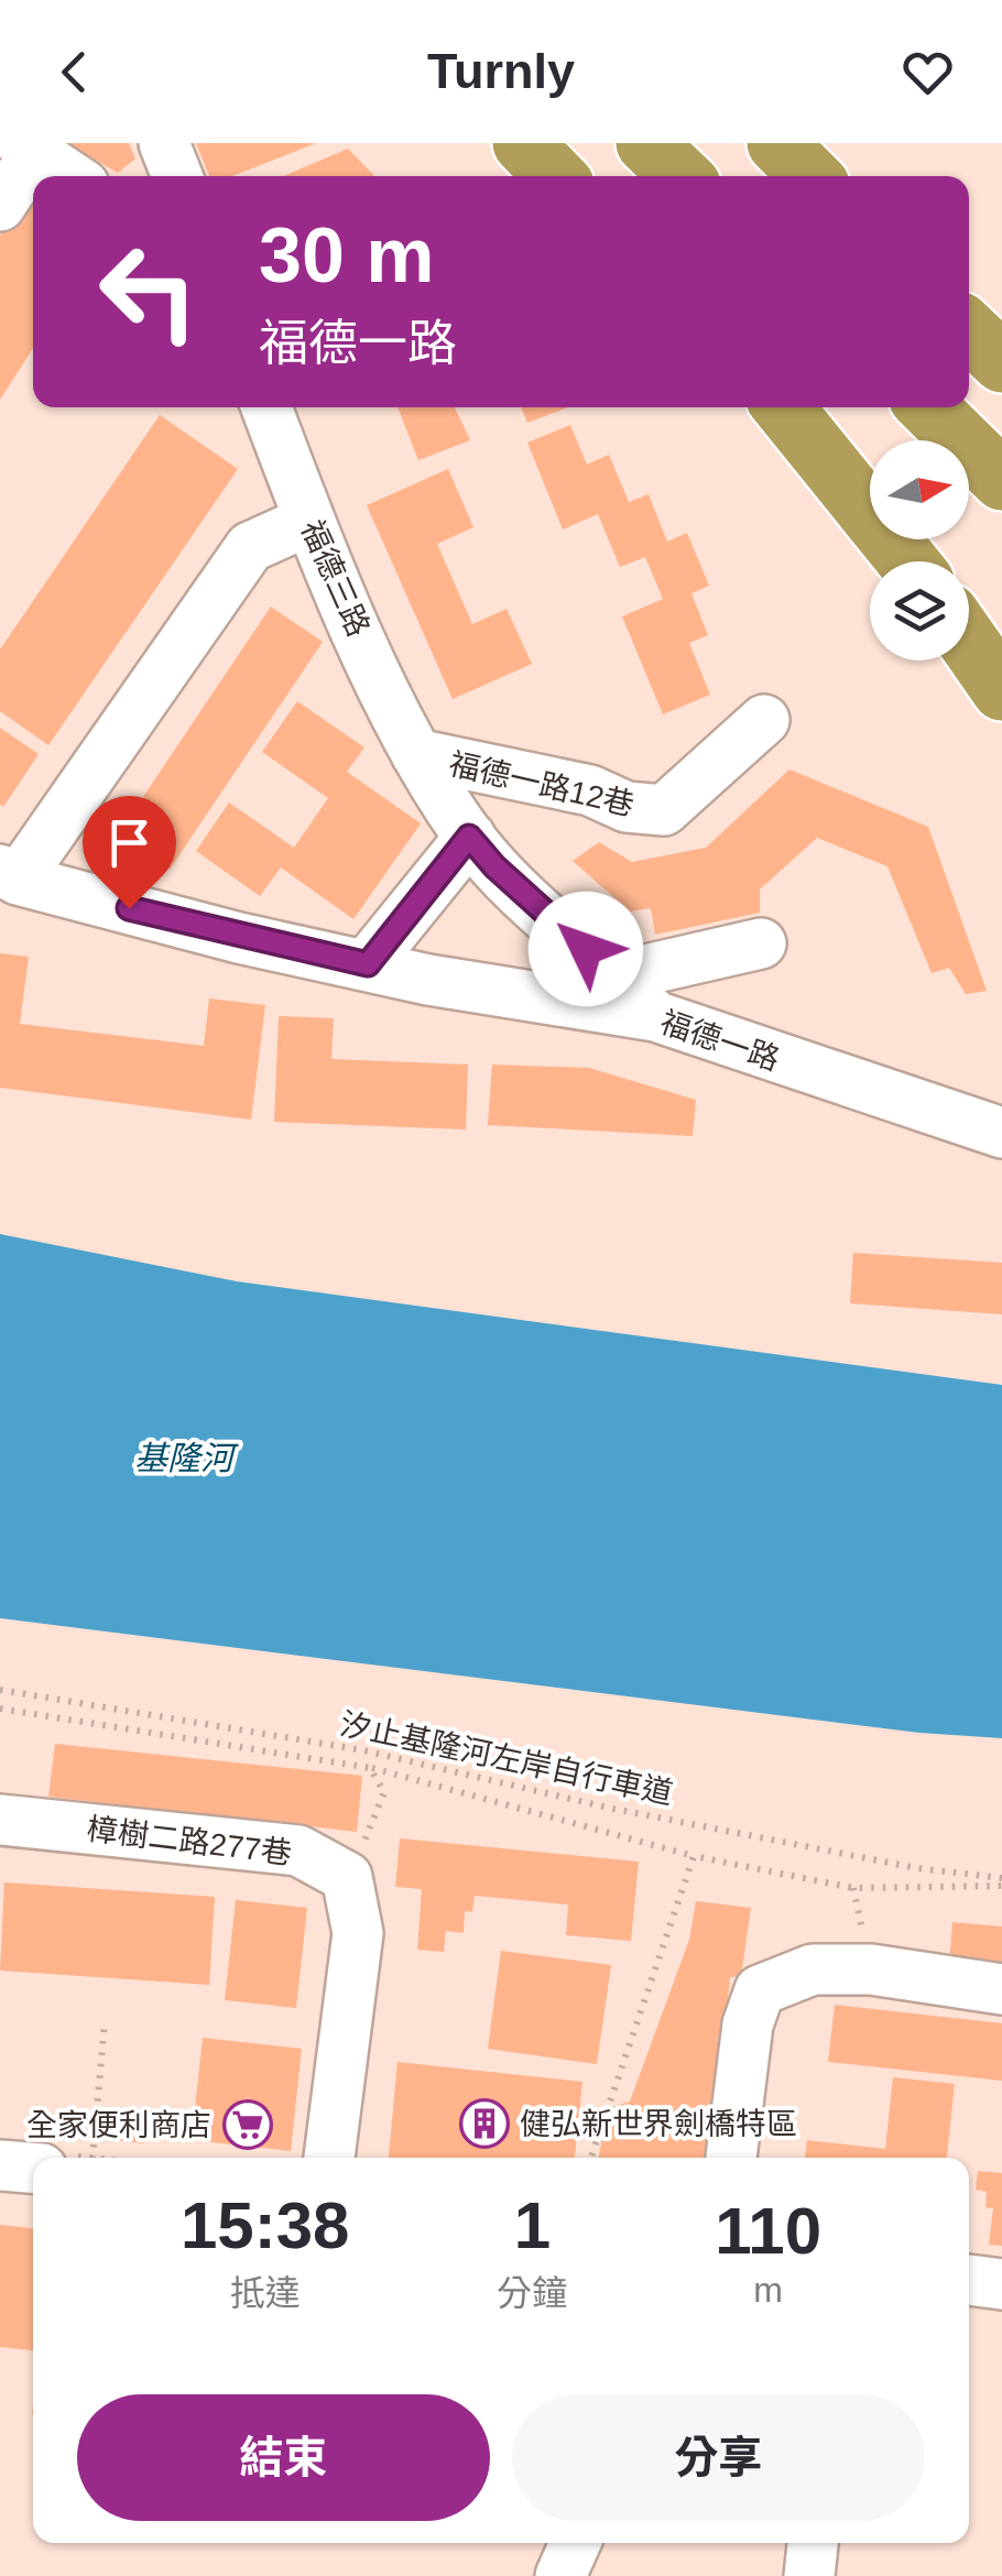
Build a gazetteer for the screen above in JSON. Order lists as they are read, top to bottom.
{
  "streets": {
    "street": [
      "福德三路",
      "福德一路12巷",
      "福德一路",
      "樟樹二路277巷"
    ],
    "path": ["汐止基隆河左岸自行車道"]
  },
  "crossings": [
    ["福德三路", "福德一路12巷"],
    ["福德三路", "福德一路"]
  ],
  "water": ["基隆河"],
  "places": {
    "building": ["健弘新世界劍橋特區"],
    "supermarket": ["全家便利商店"]
  },
  "north": "right",
  "page": {
    "header": "Turnly",
    "turn": ["30 m", "福德一路"],
    "eta": [
      "15:38",
      "抵達",
      "1",
      "分鐘",
      "110",
      "m"
    ],
    "buttons": ["結束", "分享"]
  }
}
